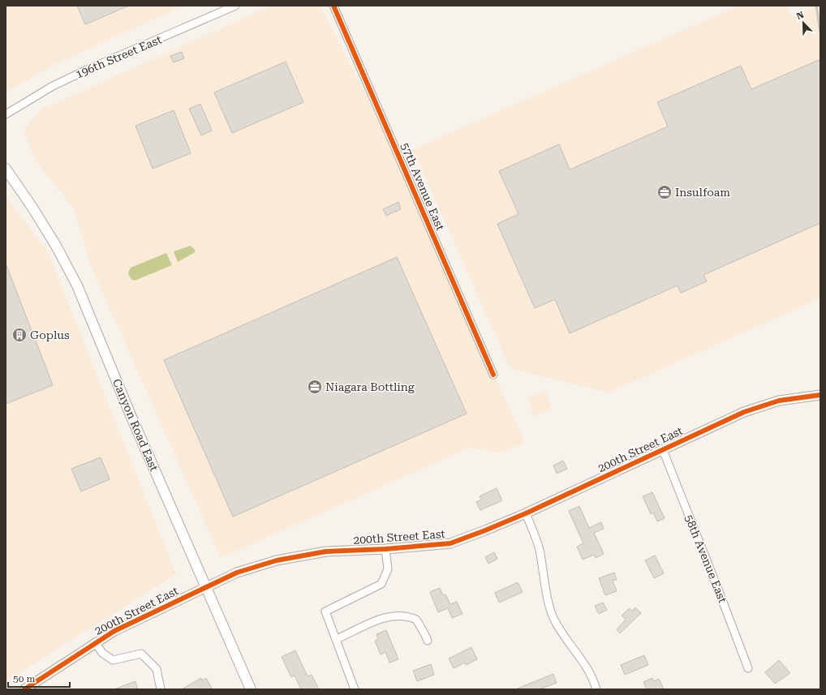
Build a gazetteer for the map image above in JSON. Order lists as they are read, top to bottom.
{
  "streets": {
    "main road": ["Canyon Road East"],
    "street": [
      "196th Street East",
      "57th Avenue East",
      "200th Street East",
      "58th Avenue East"
    ]
  },
  "crossings": [
    ["Canyon Road East", "200th Street East"],
    ["200th Street East", "58th Avenue East"]
  ],
  "places": {
    "office": ["Insulfoam", "Niagara Bottling"],
    "building": ["Goplus"]
  },
  "scale_bar": "50 m",
  "north": "top left"
}
